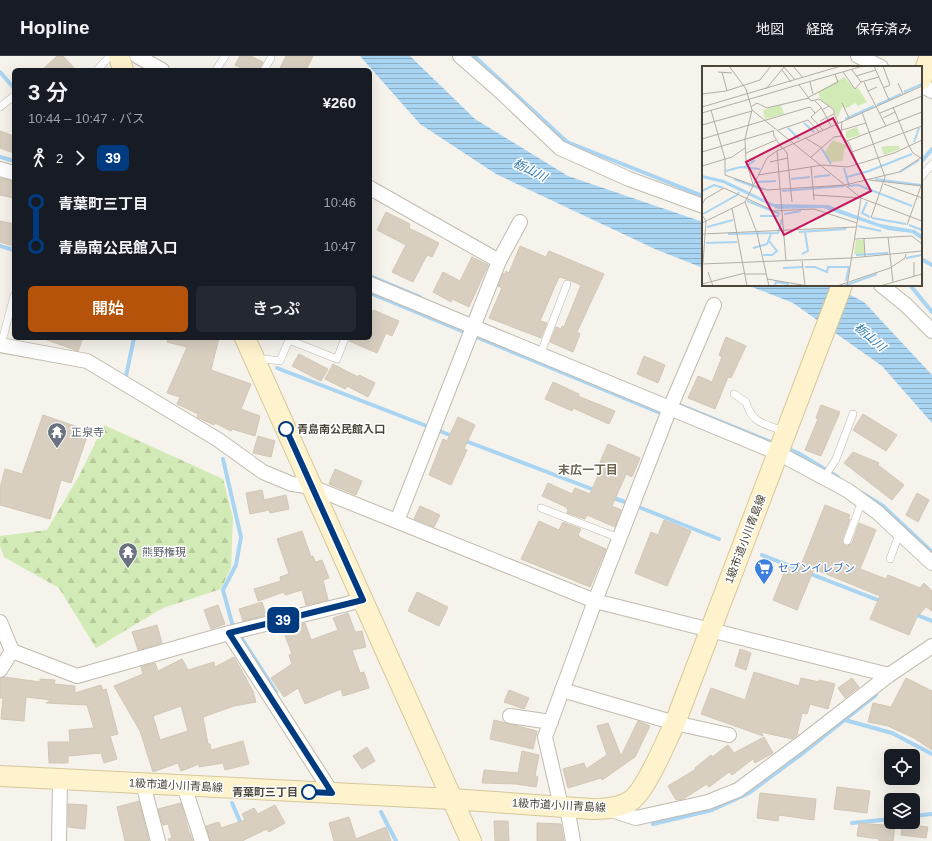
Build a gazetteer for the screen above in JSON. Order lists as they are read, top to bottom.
{
  "streets": {
    "street": ["1級市道小川青島線"]
  },
  "districts": ["末広一丁目"],
  "water": ["栃山川"],
  "places": {
    "other": ["青島南公民館入口", "青葉町三丁目"],
    "temple": ["正泉寺", "熊野権現"],
    "supermarket": ["セブンイレブン"]
  },
  "lines": ["bus line 39"],
  "page": {
    "header": "Hopline",
    "nav": ["地図", "経路", "保存済み"],
    "on_map": "39",
    "heading": ["3 分", "10:44 – 10:47 · バス", "¥260"],
    "legs": ["2", "39"],
    "list": [
      {
        "name": "青葉町三丁目",
        "value": "10:46"
      },
      {
        "name": "青島南公民館入口",
        "value": "10:47"
      }
    ],
    "buttons": ["開始", "きっぷ"]
  }
}
